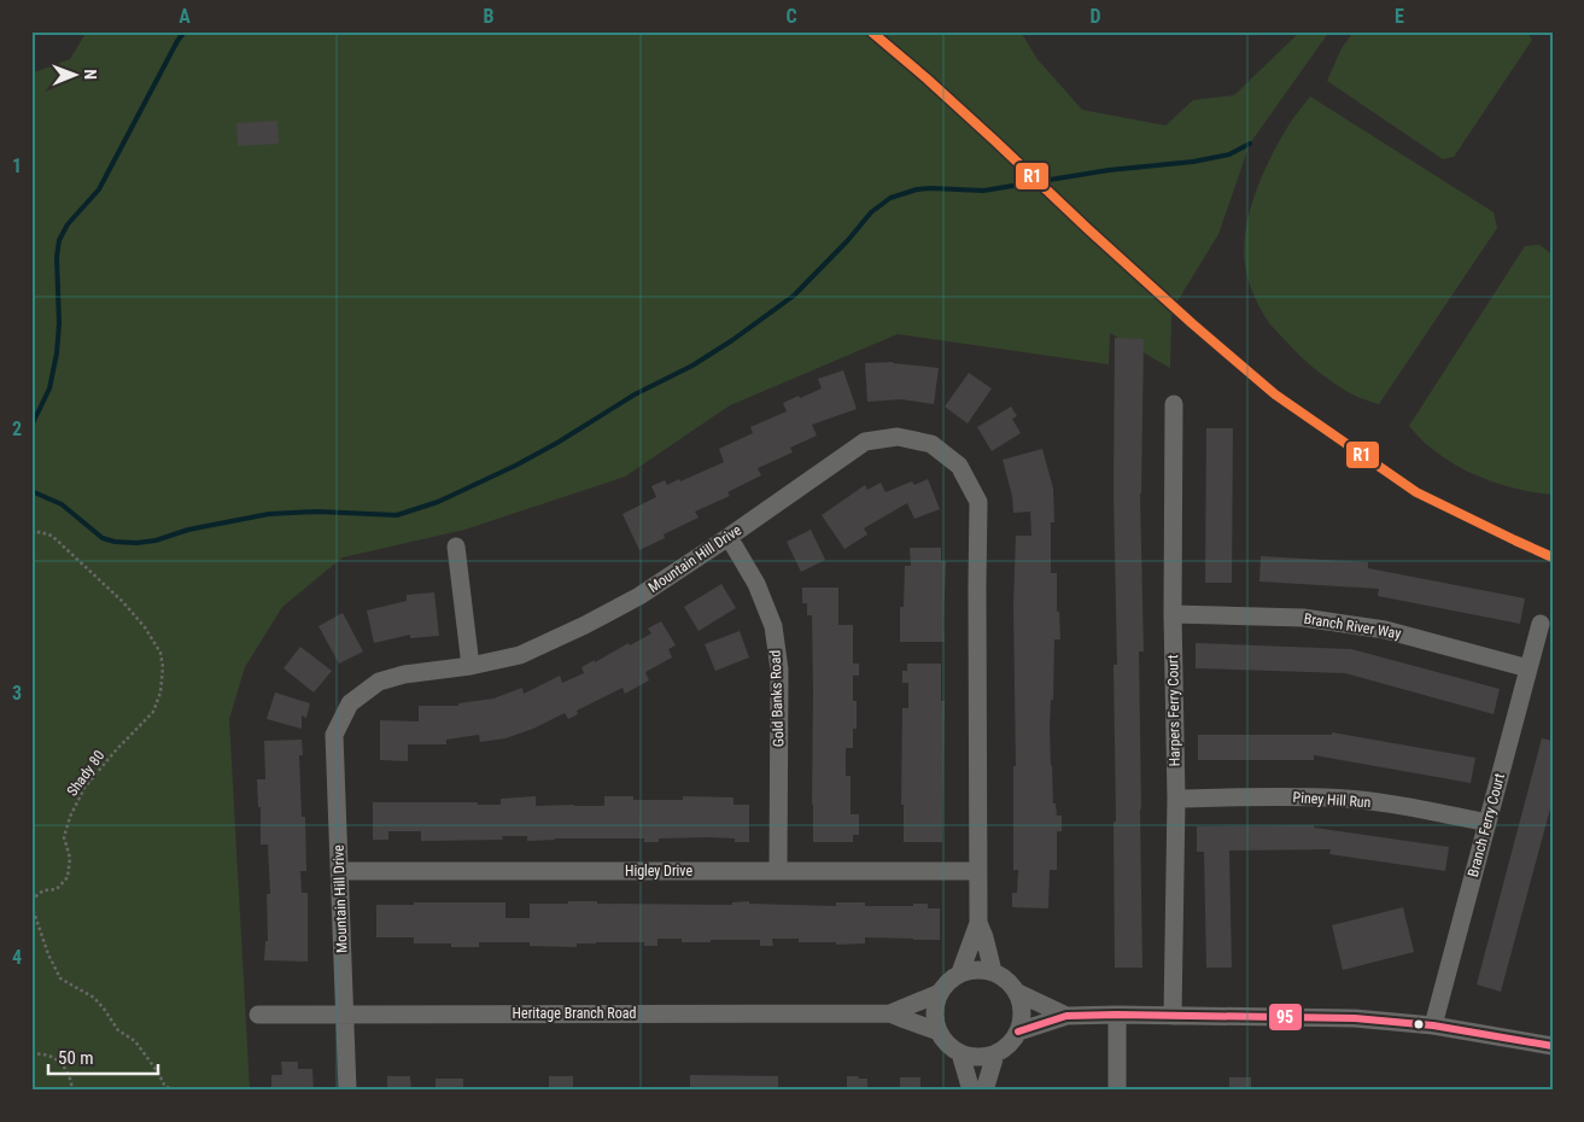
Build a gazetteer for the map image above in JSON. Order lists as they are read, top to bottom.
{
  "streets": {
    "street": [
      "Mountain Hill Drive",
      "Branch River Way",
      "Gold Banks Road",
      "Harpers Ferry Court",
      "Piney Hill Run",
      "Branch Ferry Court",
      "Higley Drive",
      "Heritage Branch Road"
    ],
    "path": ["Shady 80"]
  },
  "crossings": [
    ["Mountain Hill Drive", "Gold Banks Road"],
    ["Mountain Hill Drive", "Higley Drive"],
    ["Mountain Hill Drive", "Heritage Branch Road"],
    ["Branch River Way", "Harpers Ferry Court"],
    ["Branch River Way", "Branch Ferry Court"],
    ["Gold Banks Road", "Higley Drive"],
    ["Harpers Ferry Court", "Piney Hill Run"],
    ["Piney Hill Run", "Branch Ferry Court"]
  ],
  "lines": ["transit line R1", "transit line 95"],
  "scale_bar": "50 m",
  "north": "right",
  "grid": {
    "columns": [
      "A",
      "B",
      "C",
      "D",
      "E"
    ],
    "rows": [
      "1",
      "2",
      "3",
      "4"
    ]
  }
}
